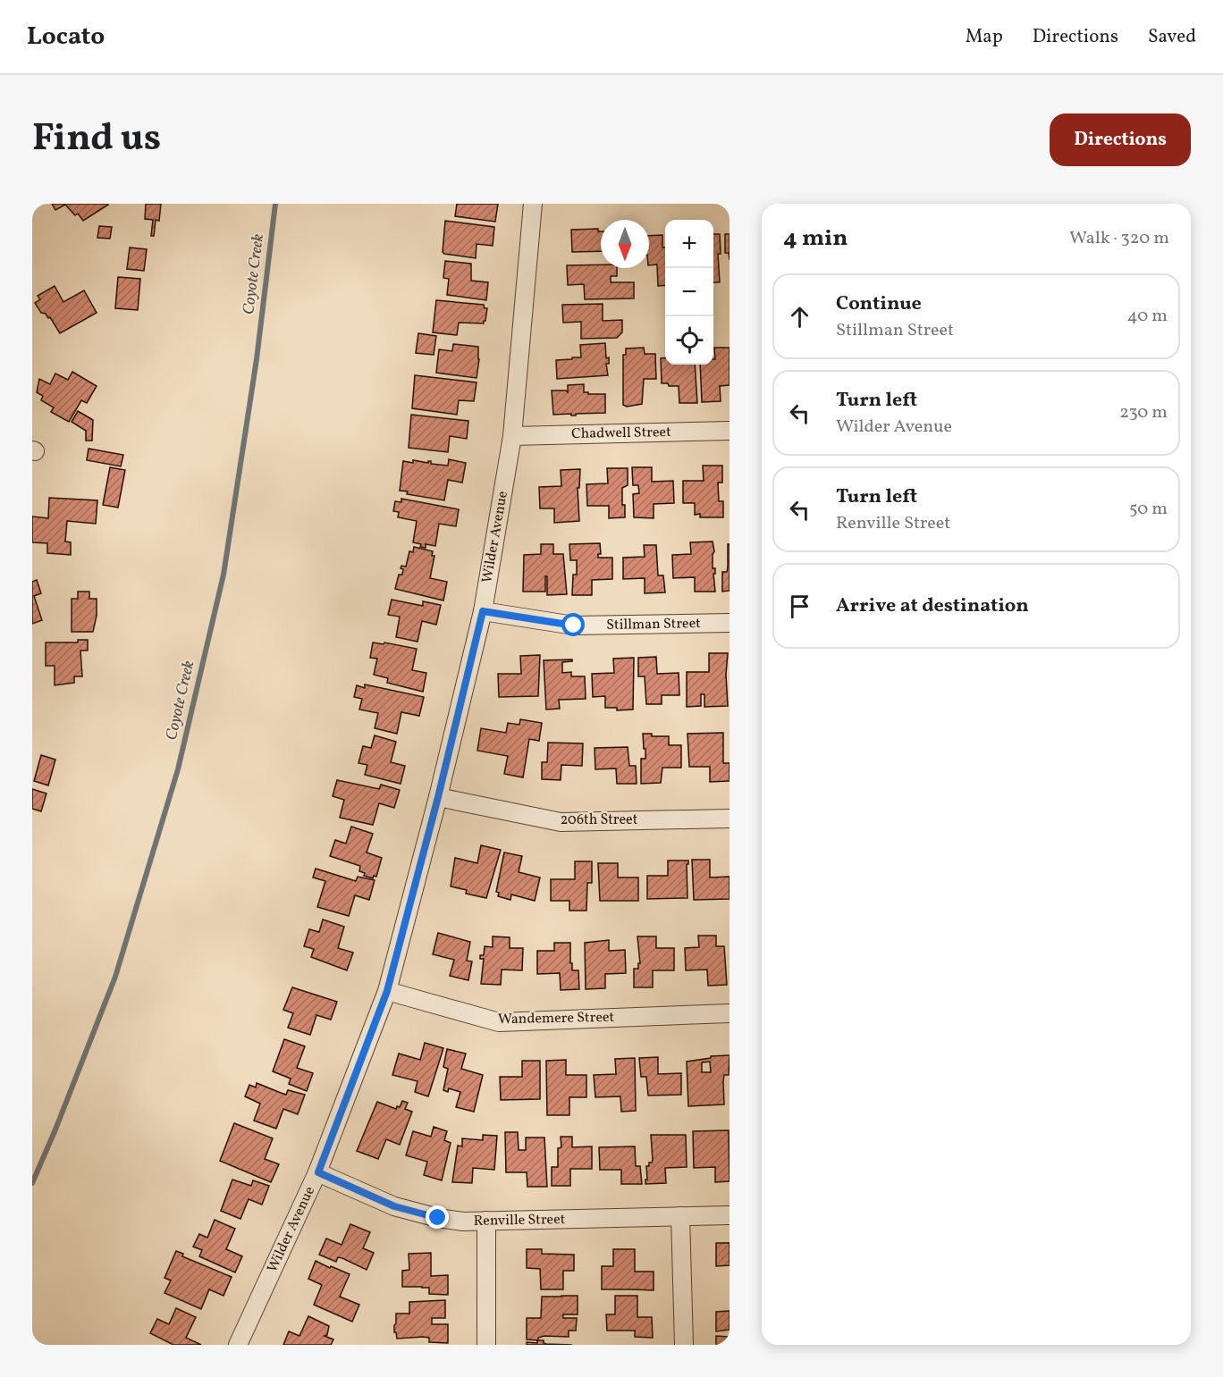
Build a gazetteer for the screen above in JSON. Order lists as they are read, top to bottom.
{
  "streets": {
    "street": [
      "Chadwell Street",
      "Wilder Avenue",
      "Stillman Street",
      "206th Street",
      "Wandemere Street",
      "Renville Street"
    ]
  },
  "crossings": [
    ["Chadwell Street", "Wilder Avenue"],
    ["Wilder Avenue", "Stillman Street"],
    ["Wilder Avenue", "206th Street"],
    ["Wilder Avenue", "Wandemere Street"],
    ["Wilder Avenue", "Renville Street"]
  ],
  "water": ["Coyote Creek"],
  "north": "bottom",
  "page": {
    "header": "Locato",
    "nav": ["Map", "Directions", "Saved"],
    "title": "Find us",
    "buttons": "Directions",
    "heading": ["4 min", "Walk · 320 m"],
    "map_buttons": ["+", "−"],
    "list": [
      ["Continue", "Stillman Street", "40 m"],
      ["Turn left", "Wilder Avenue", "230 m"],
      ["Turn left", "Renville Street", "50 m"],
      "Arrive at destination"
    ]
  }
}
